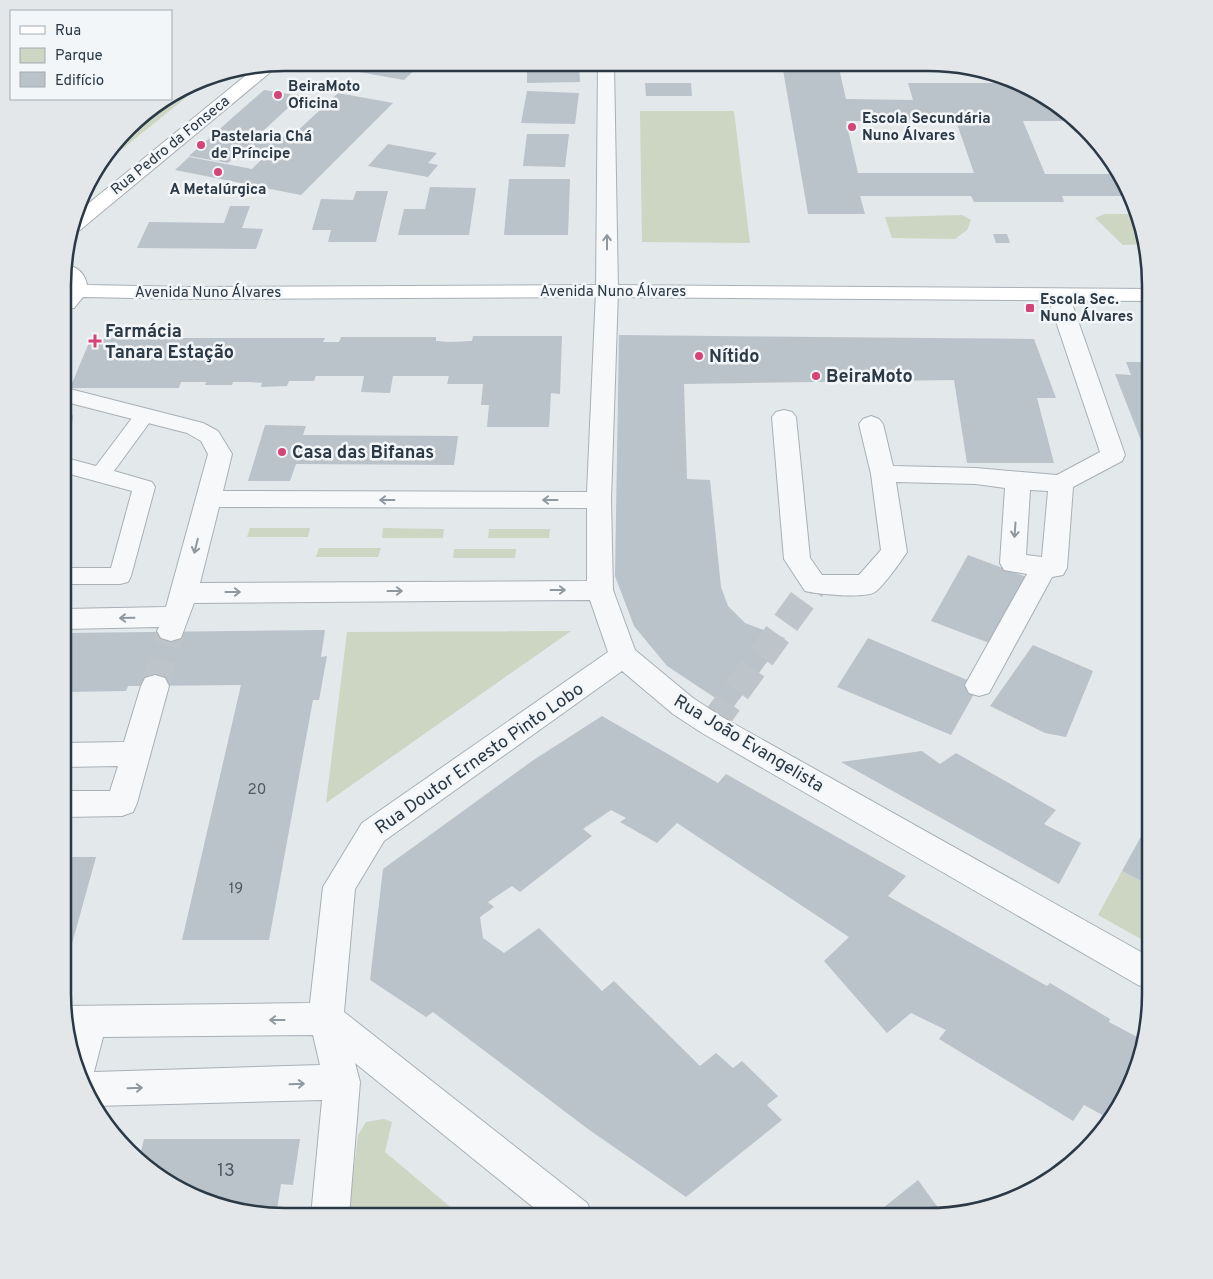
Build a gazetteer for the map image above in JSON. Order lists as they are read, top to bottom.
{
  "streets": {
    "main road": ["Rua Pedro da Fonseca", "Avenida Nuno Álvares"],
    "street": ["Rua João Evangelista", "Rua Doutor Ernesto Pinto Lobo"]
  },
  "crossings": [
    ["Rua João Evangelista", "Rua Doutor Ernesto Pinto Lobo"]
  ],
  "places": {
    "other": [
      "BeiraMoto Oficina",
      "Escola Secundária Nuno Álvares",
      "Pastelaria Chá de Príncipe",
      "A Metalúrgica",
      "Nítido",
      "BeiraMoto",
      "Casa das Bifanas"
    ],
    "transit": ["Escola Sec. Nuno Álvares"],
    "health": ["Farmácia Tanara Estação"]
  },
  "house_numbers": ["20", "19", "13"],
  "legend": ["Rua", "Parque", "Edifício"]
}
